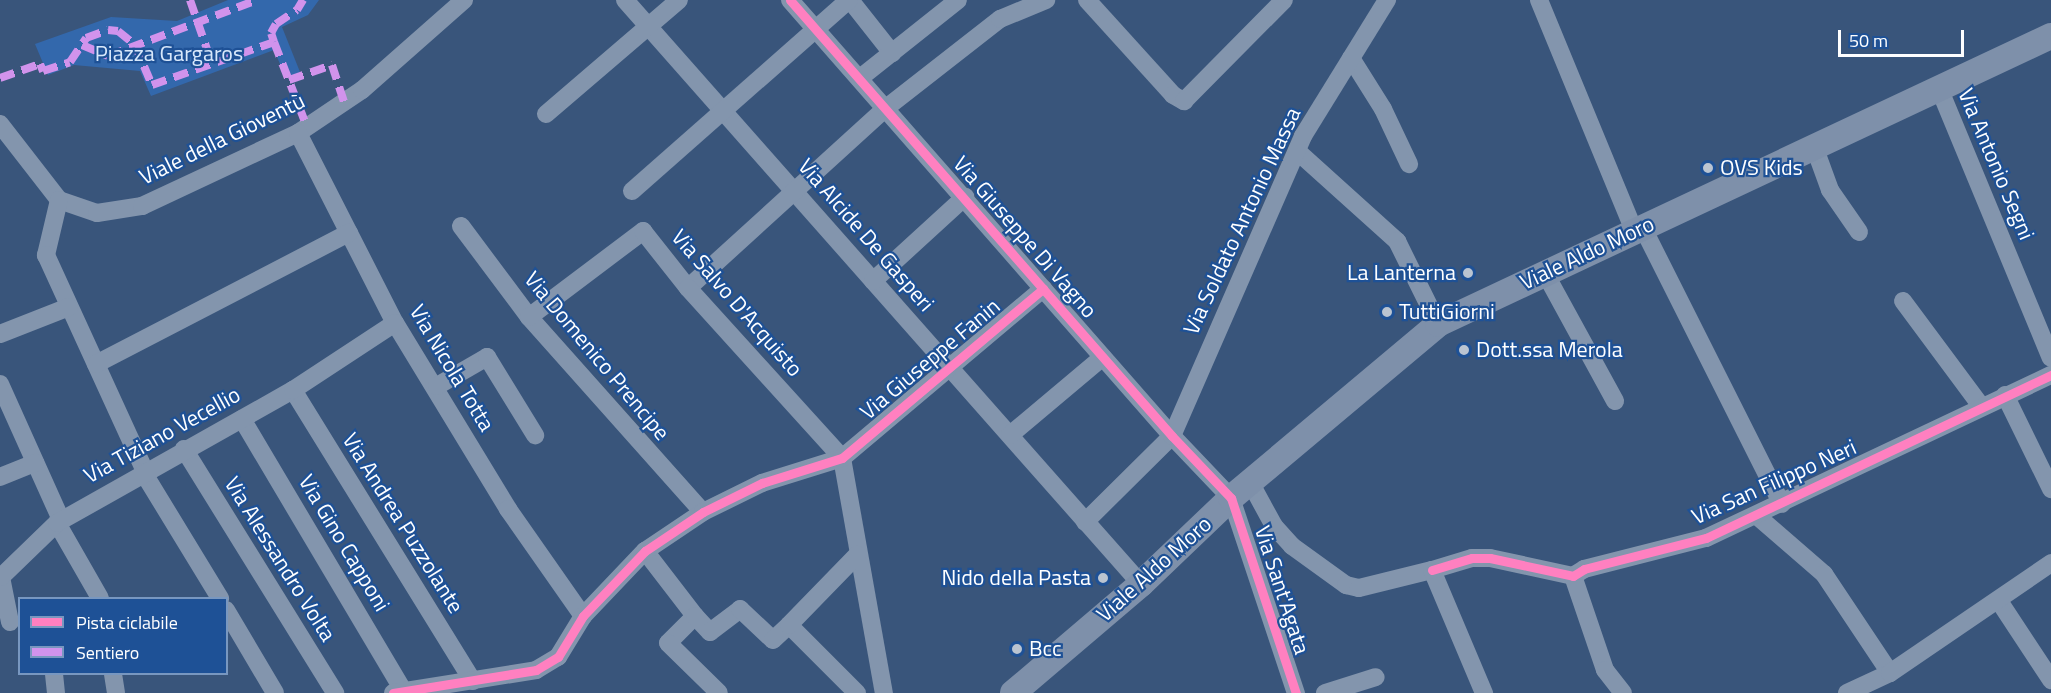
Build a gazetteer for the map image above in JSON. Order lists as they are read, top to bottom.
{
  "streets": {
    "main road": ["Viale Aldo Moro"],
    "street": [
      "Viale della Gioventù",
      "Via Antonio Segni",
      "Via Soldato Antonio Massa",
      "Via Alcide De Gasperi",
      "Via Giuseppe Di Vagno",
      "Via Salvo D'Acquisto",
      "Via Domenico Prencipe",
      "Via Giuseppe Fanin",
      "Via Nicola Totta",
      "Via Tiziano Vecellio",
      "Via San Filippo Neri",
      "Via Andrea Puzzolante",
      "Via Gino Capponi",
      "Via Alessandro Volta",
      "Via Sant'Agata"
    ]
  },
  "crossings": [
    ["Viale della Gioventù", "Via Nicola Totta"],
    ["Via Antonio Segni", "Viale Aldo Moro"],
    ["Via Soldato Antonio Massa", "Via Giuseppe Di Vagno"],
    ["Via Alcide De Gasperi", "Viale Aldo Moro"],
    ["Via Alcide De Gasperi", "Via Giuseppe Fanin"],
    ["Via Giuseppe Di Vagno", "Viale Aldo Moro"],
    ["Via Giuseppe Di Vagno", "Via Giuseppe Fanin"],
    ["Via Giuseppe Di Vagno", "Via Sant'Agata"],
    ["Viale Aldo Moro", "Via Sant'Agata"],
    ["Via Salvo D'Acquisto", "Via Domenico Prencipe"],
    ["Via Salvo D'Acquisto", "Via Giuseppe Fanin"],
    ["Via Nicola Totta", "Via Tiziano Vecellio"],
    ["Via Tiziano Vecellio", "Via Andrea Puzzolante"],
    ["Via Tiziano Vecellio", "Via Gino Capponi"],
    ["Via Tiziano Vecellio", "Via Alessandro Volta"]
  ],
  "parks": ["Piazza Gargaros"],
  "places": [
    "OVS Kids",
    "La Lanterna",
    "TuttiGiorni",
    "Dott.ssa Merola",
    "Nido della Pasta",
    "Bcc"
  ],
  "legend": ["Pista ciclabile", "Sentiero"],
  "scale_bar": "50 m"
}
